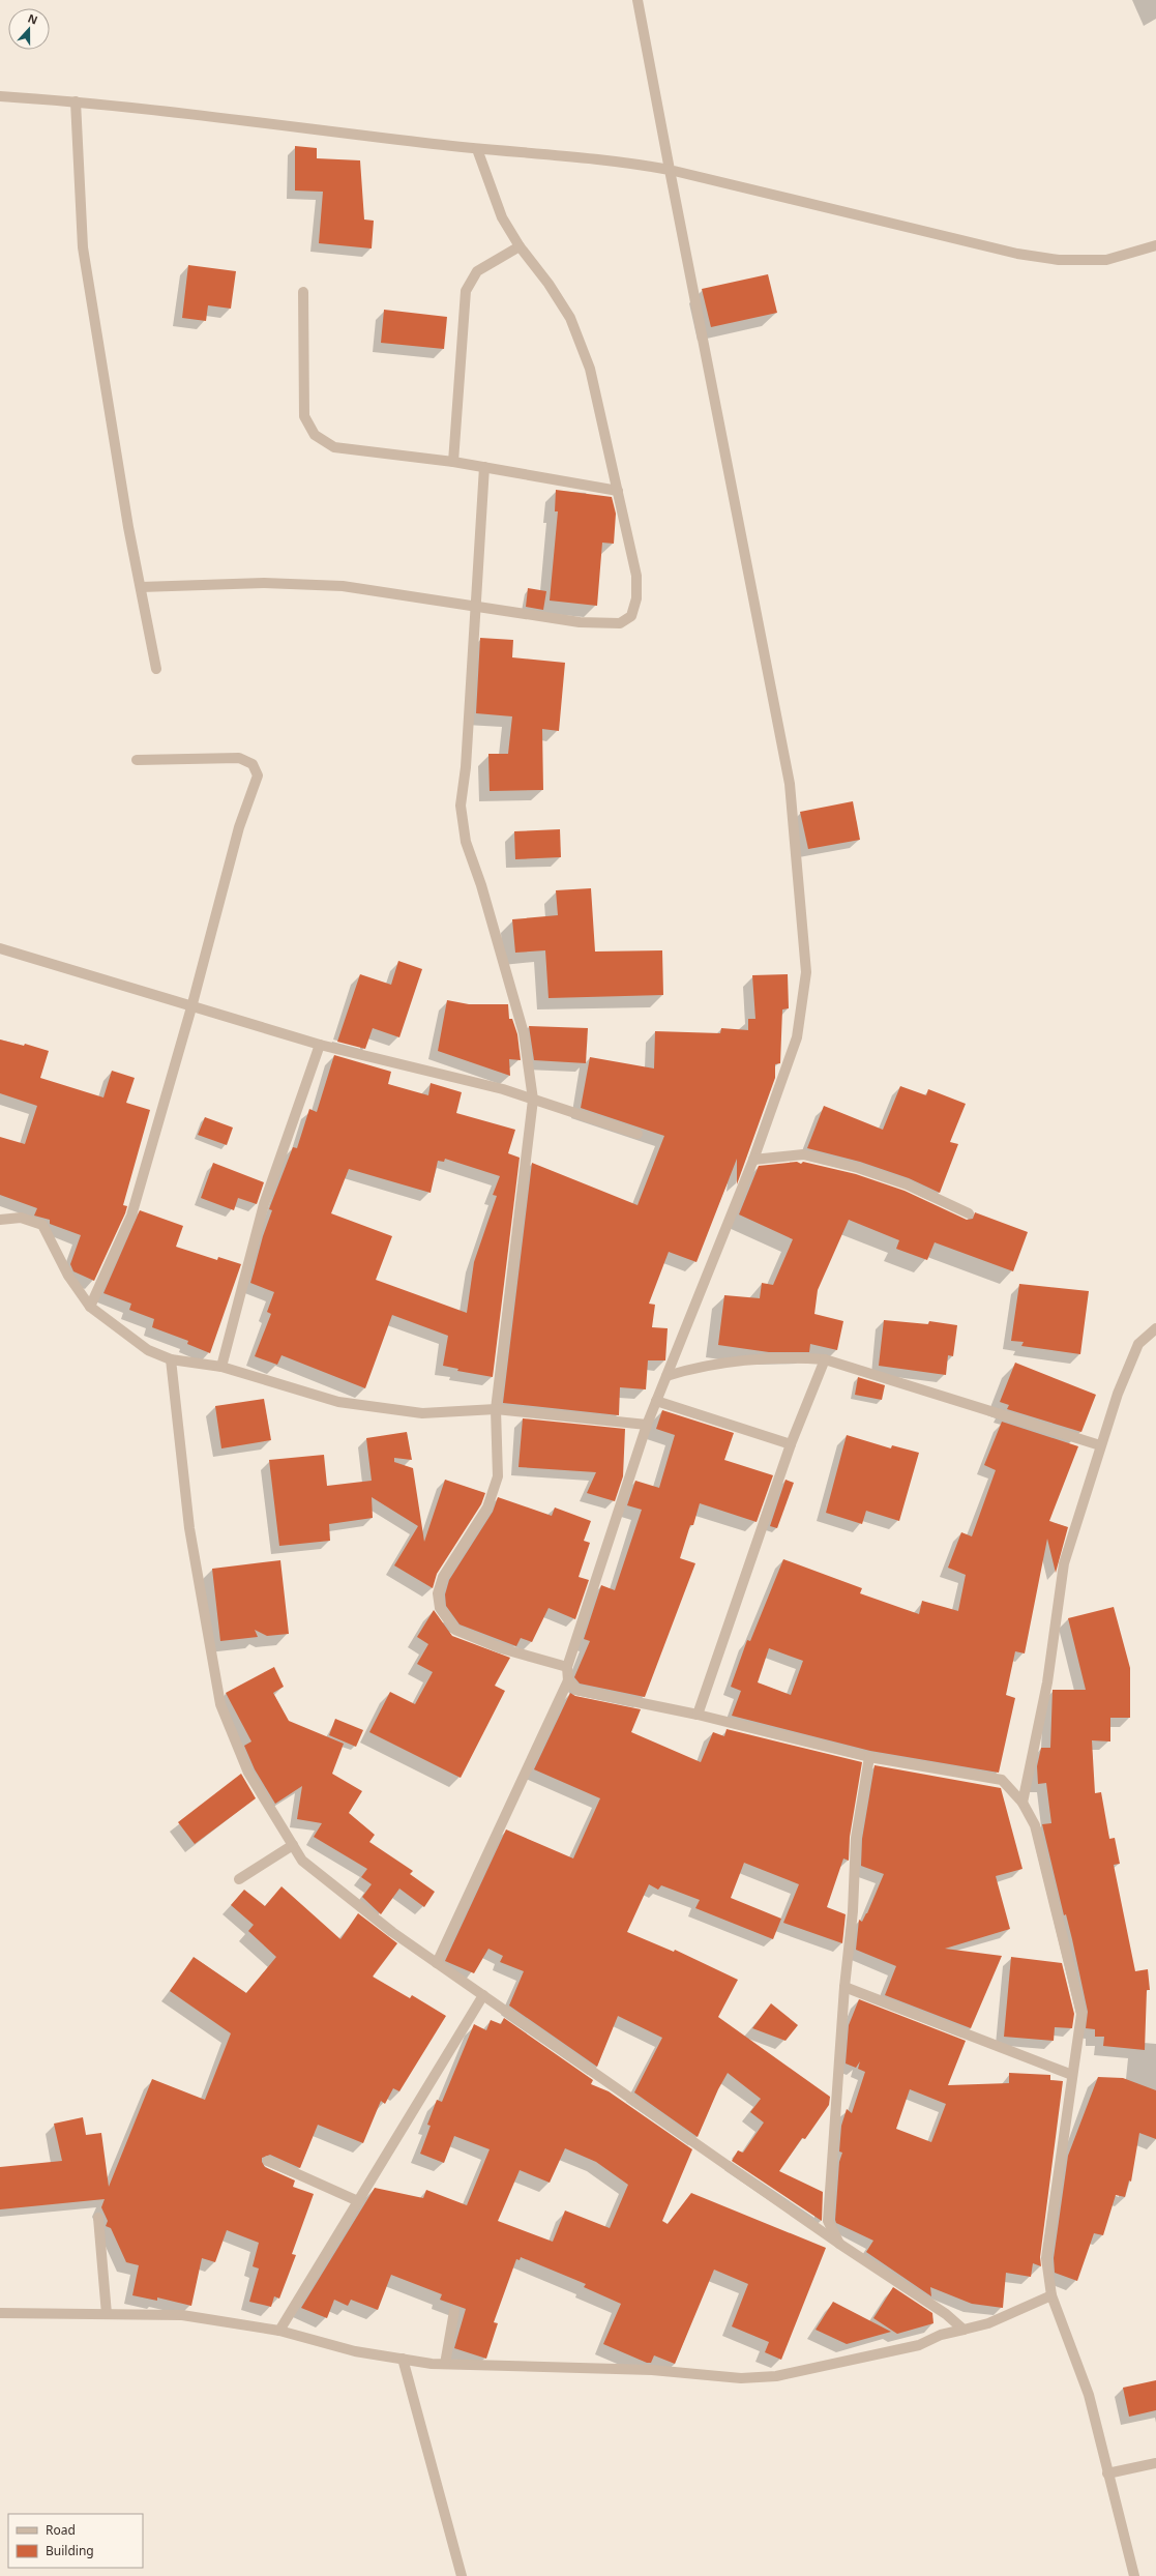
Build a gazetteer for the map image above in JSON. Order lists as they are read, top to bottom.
{
  "legend": ["Road", "Building"],
  "north": "top"
}
